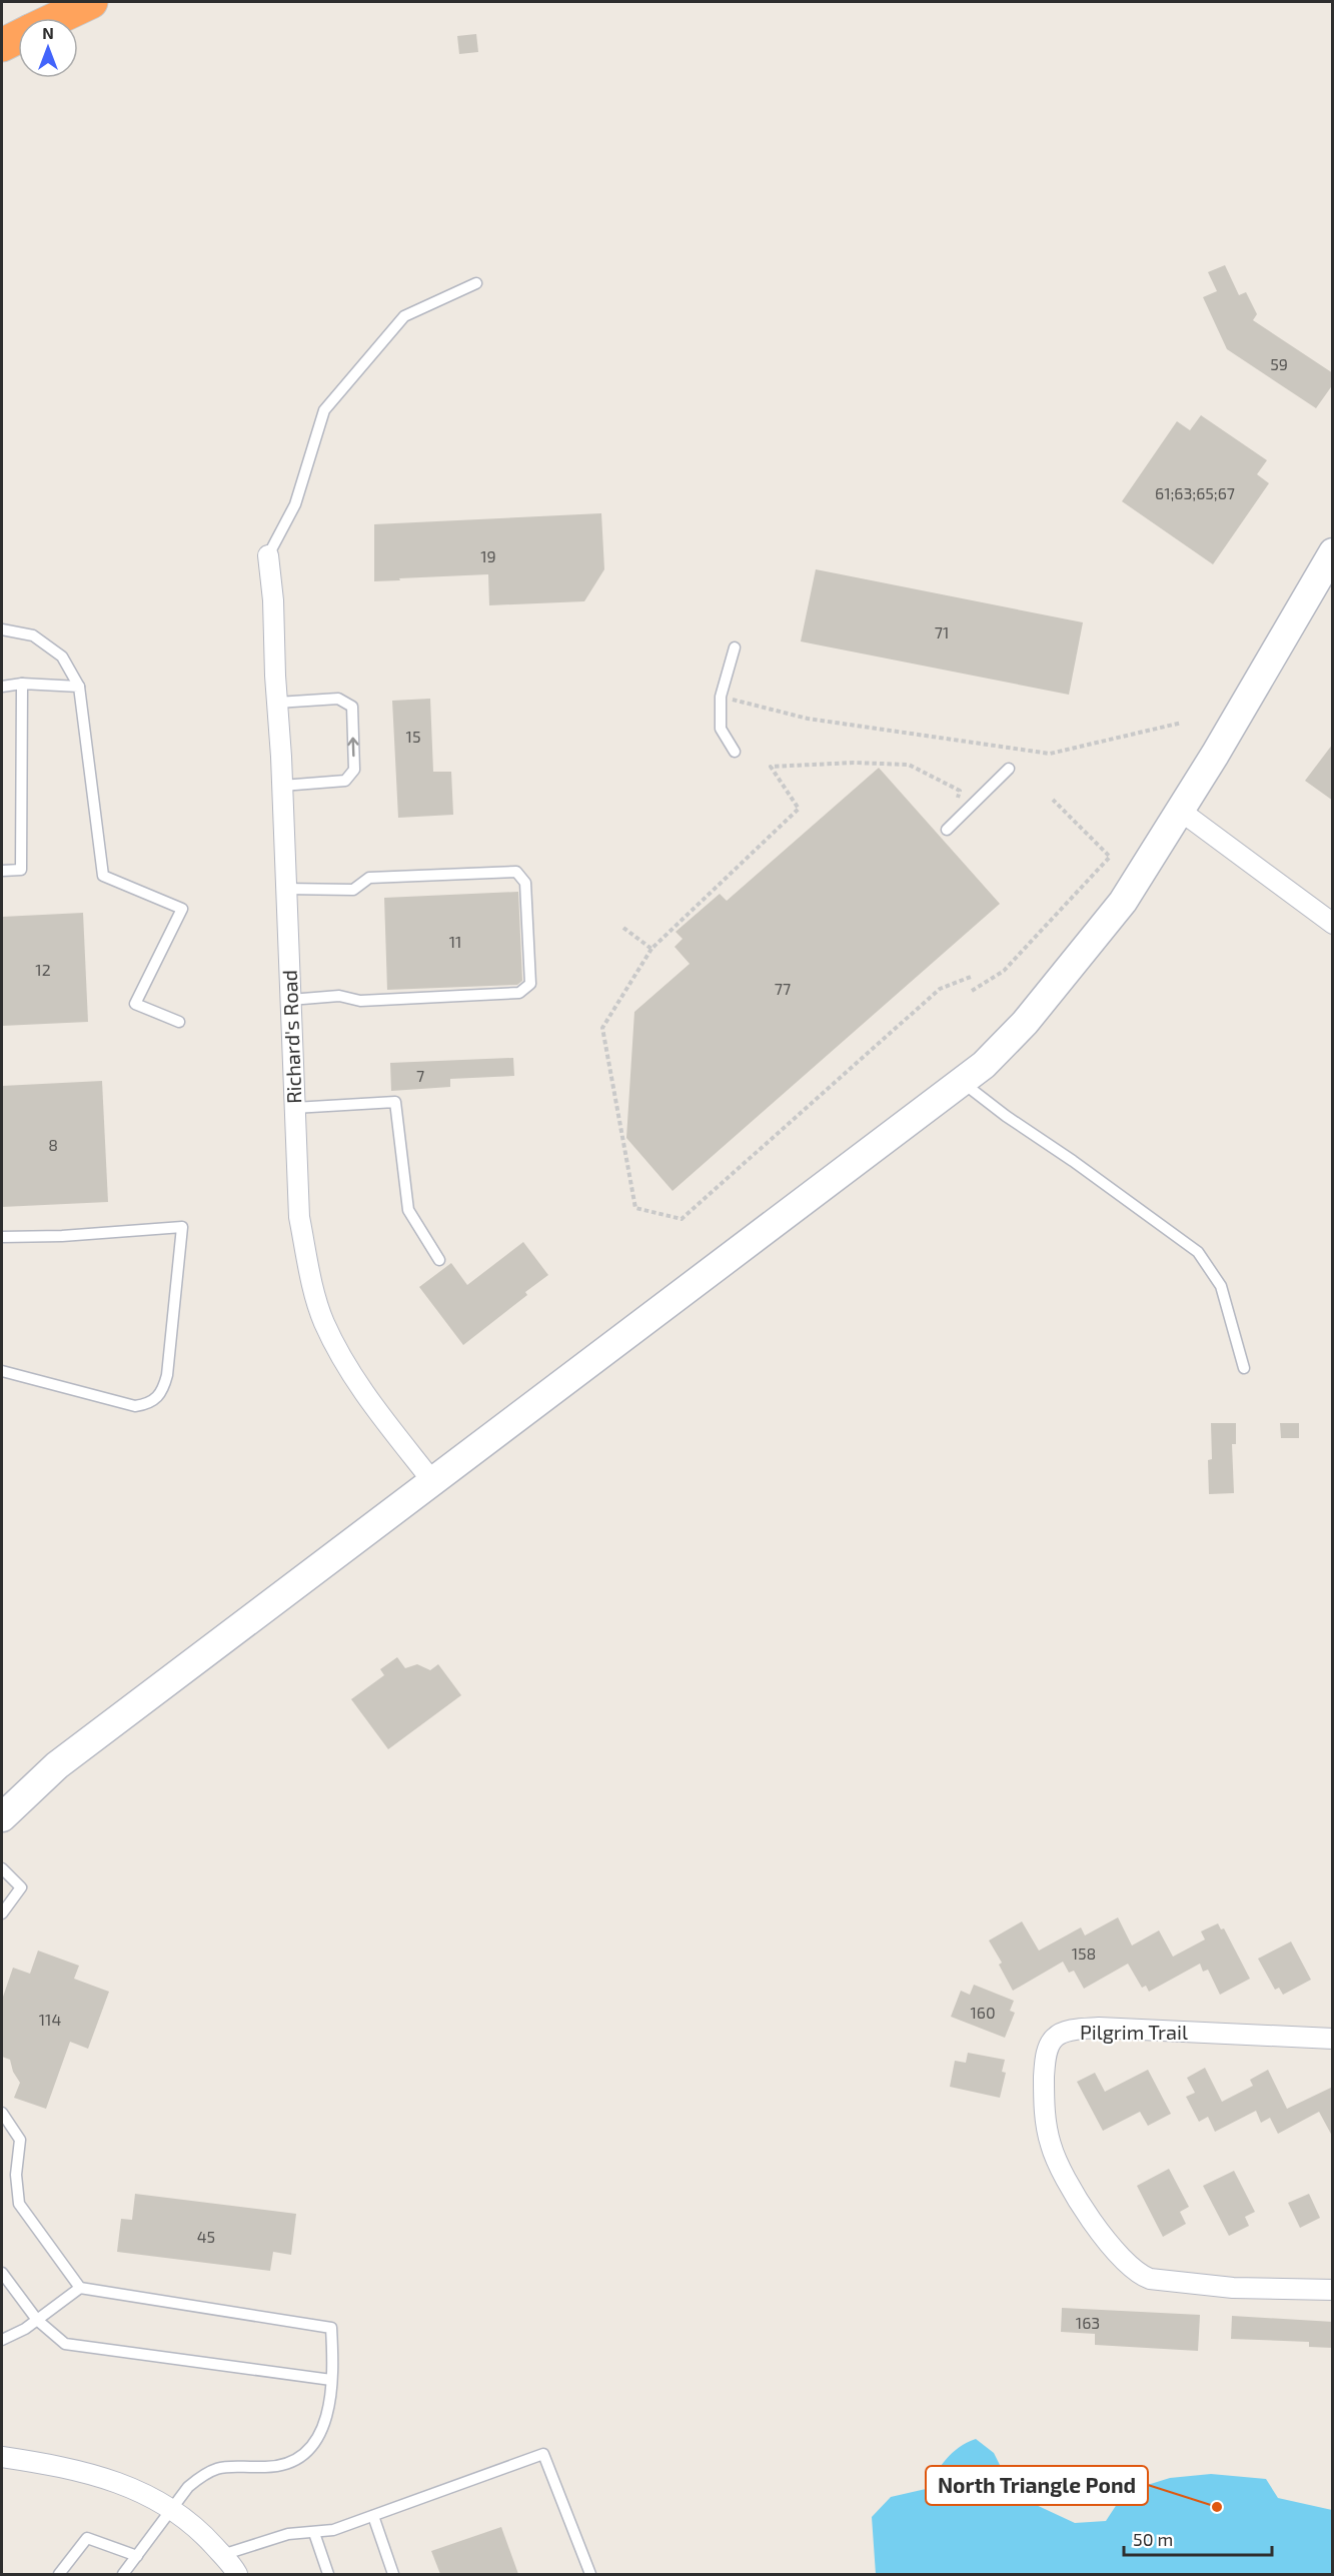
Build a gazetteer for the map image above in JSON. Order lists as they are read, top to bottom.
{
  "streets": {
    "street": ["Richard's Road", "Pilgrim Trail"]
  },
  "places": ["North Triangle Pond"],
  "house_numbers": [
    "59",
    "61;63;65;67",
    "19",
    "71",
    "15",
    "11",
    "12",
    "77",
    "7",
    "8",
    "158",
    "160",
    "114",
    "45",
    "163"
  ],
  "scale_bar": "50 m",
  "north": "top"
}
